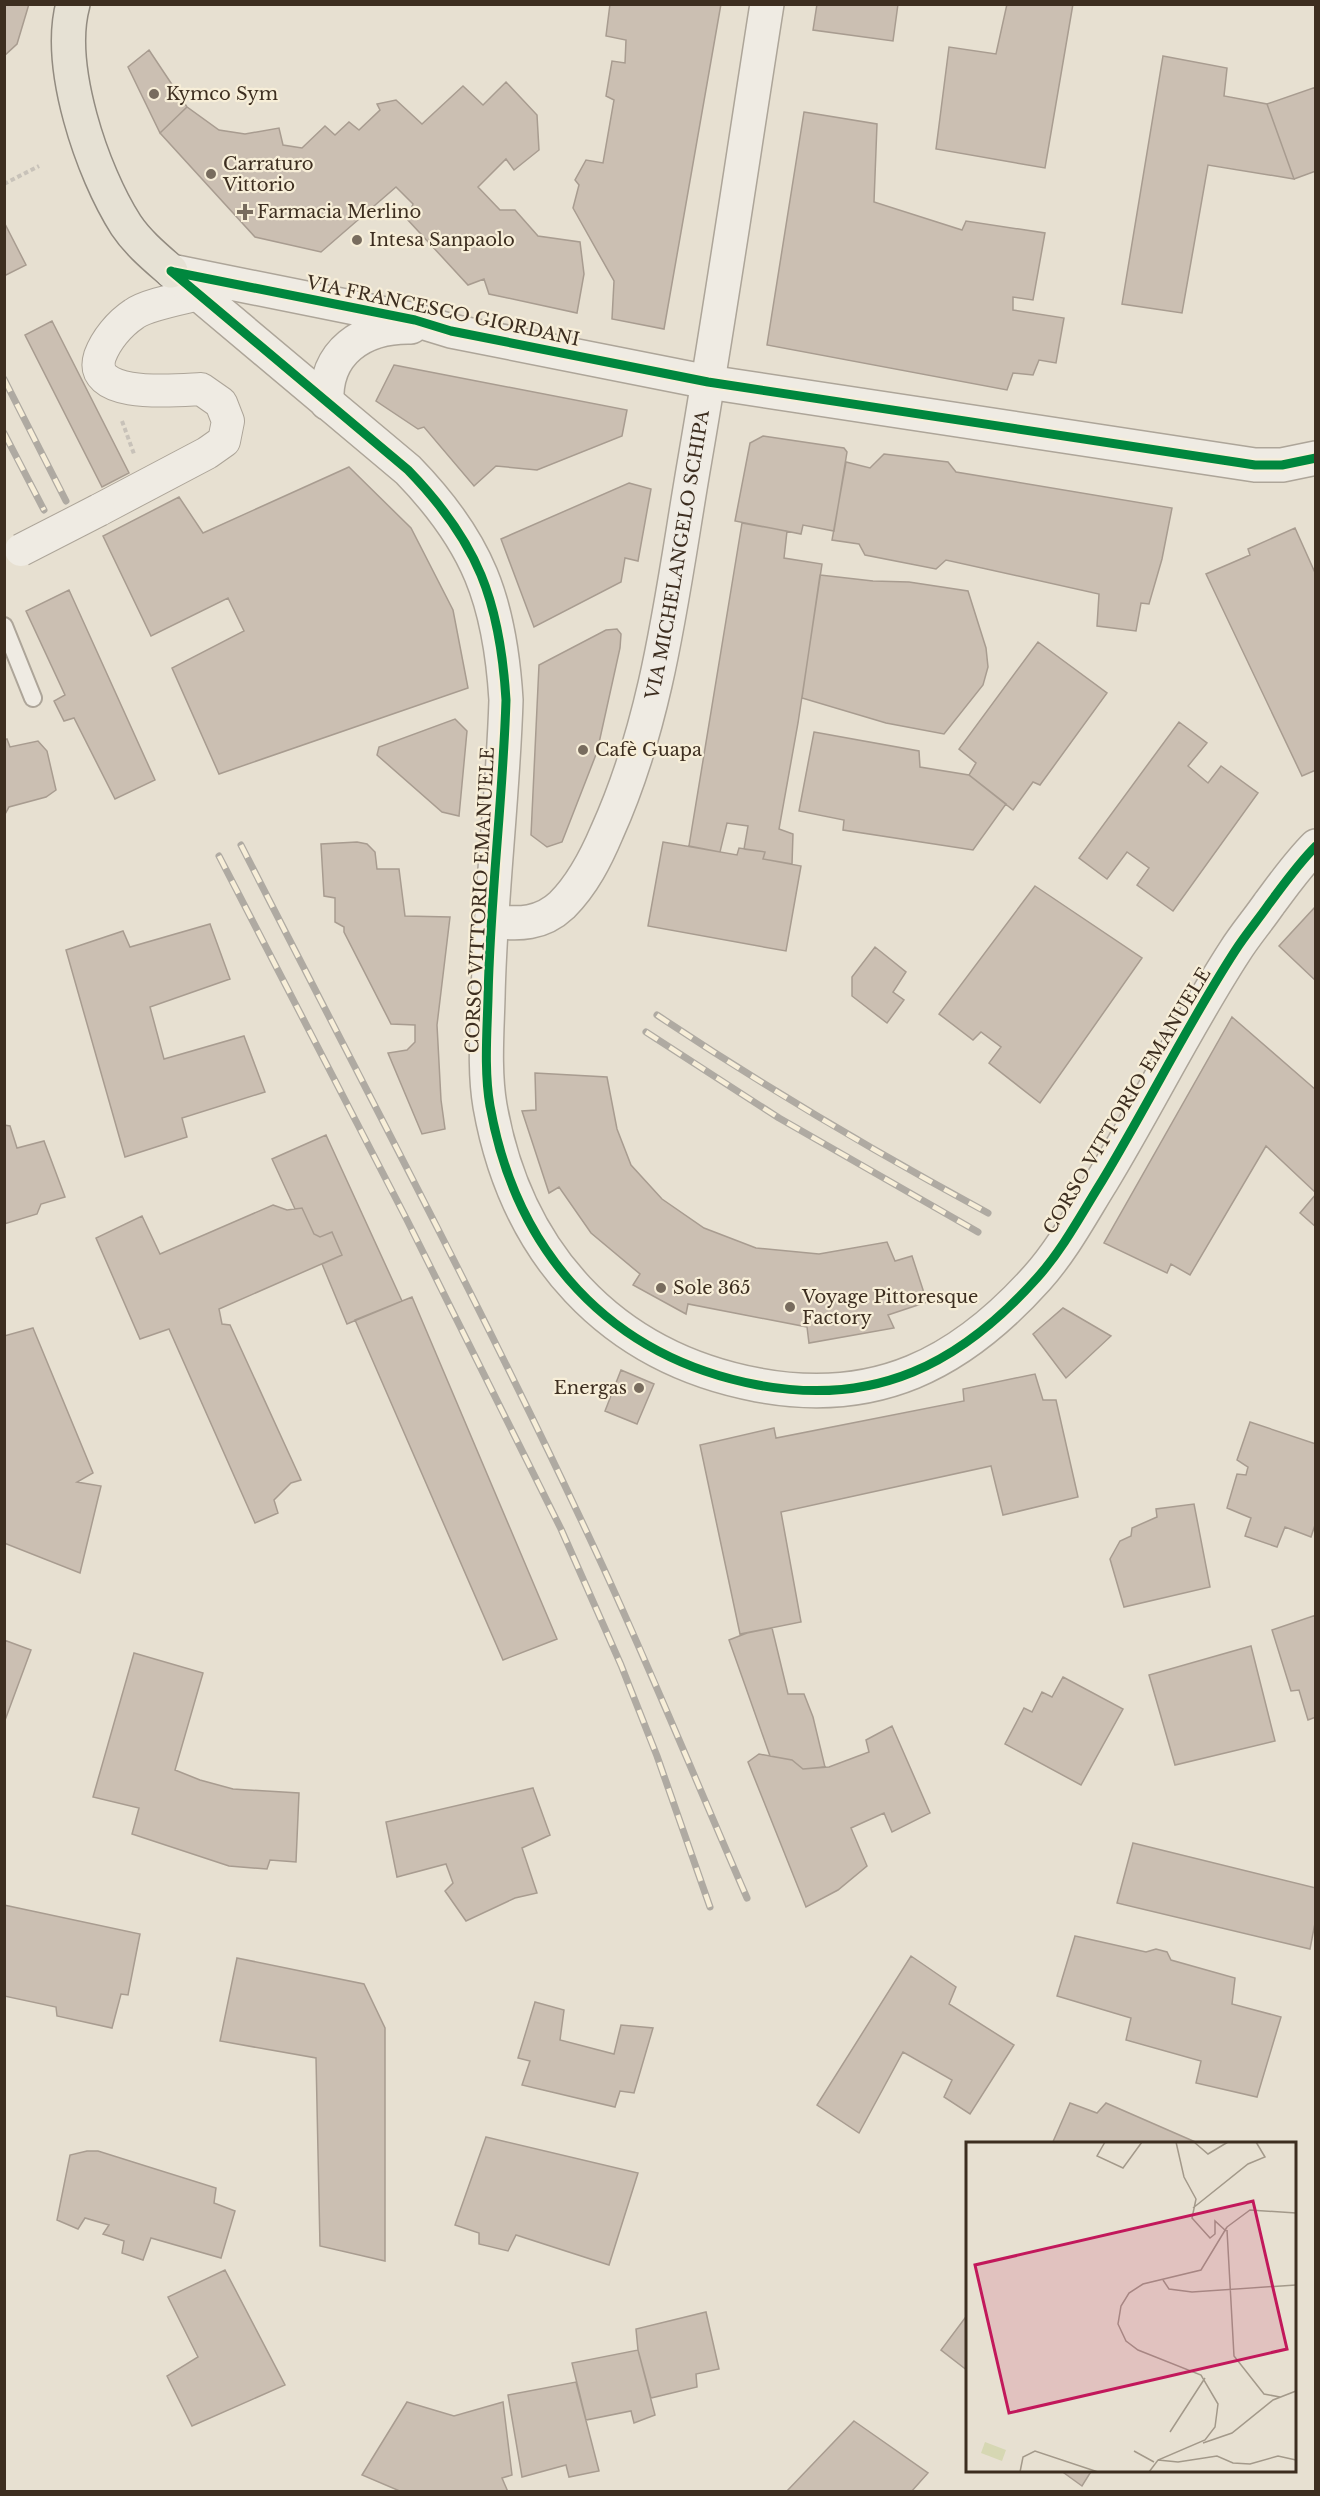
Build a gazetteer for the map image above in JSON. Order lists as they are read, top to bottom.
{
  "streets": {
    "main road": ["CORSO VITTORIO EMANUELE"],
    "street": ["VIA FRANCESCO GIORDANI", "VIA MICHELANGELO SCHIPA"]
  },
  "crossings": [
    ["VIA FRANCESCO GIORDANI", "VIA MICHELANGELO SCHIPA"],
    ["VIA FRANCESCO GIORDANI", "CORSO VITTORIO EMANUELE"],
    ["VIA MICHELANGELO SCHIPA", "CORSO VITTORIO EMANUELE"]
  ],
  "places": {
    "other": [
      "Kymco Sym",
      "Carraturo Vittorio",
      "Intesa Sanpaolo",
      "Cafè Guapa",
      "Sole 365",
      "Voyage Pittoresque Factory",
      "Energas"
    ],
    "health": ["Farmacia Merlino"]
  }
}
